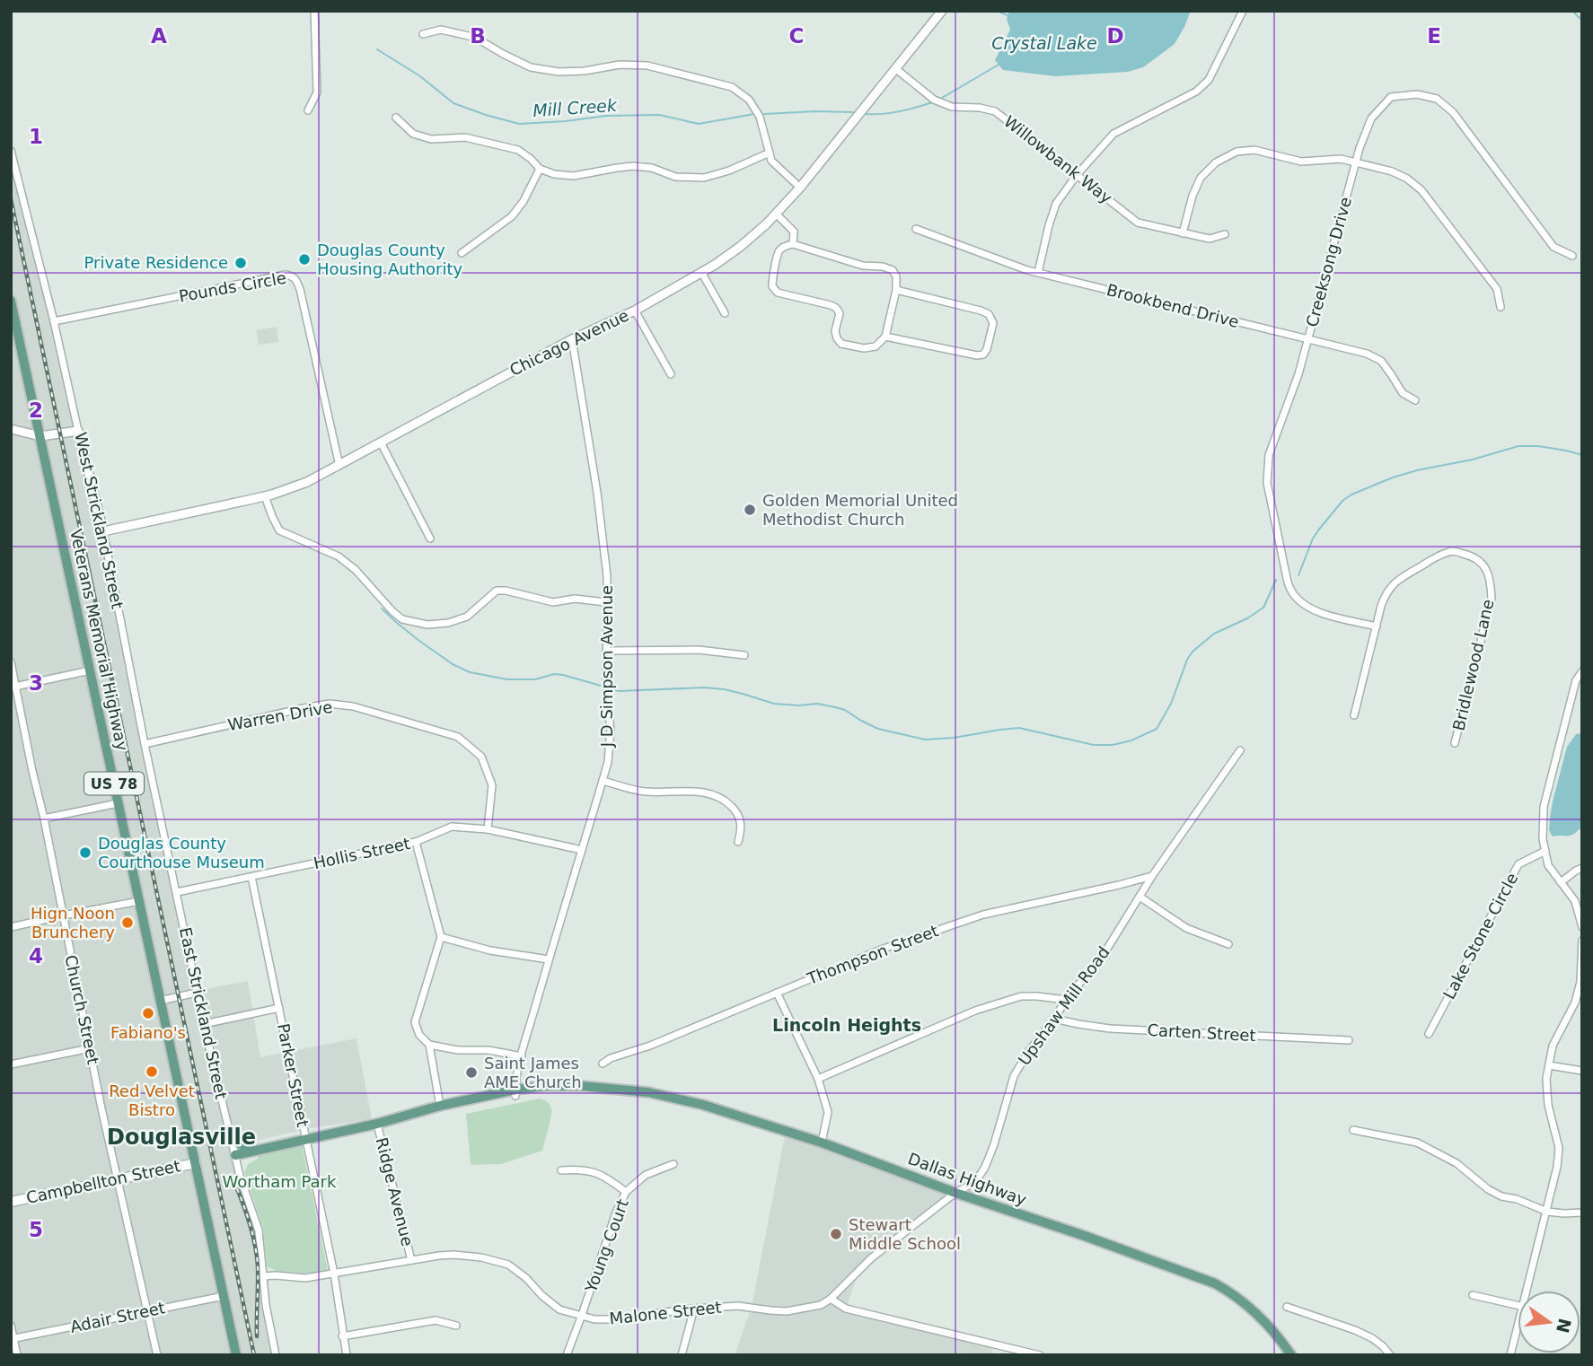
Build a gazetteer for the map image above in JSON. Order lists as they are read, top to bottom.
{
  "streets": {
    "main road": [
      "Veterans Memorial Highway",
      "US 78",
      "Dallas Highway",
      "Campbellton Street"
    ],
    "street": [
      "Willowbank Way",
      "Creeksong Drive",
      "Pounds Circle",
      "Brookbend Drive",
      "Chicago Avenue",
      "West Strickland Street",
      "Bridlewood Lane",
      "J D Simpson Avenue",
      "Warren Drive",
      "Hollis Street",
      "Lake Stone Circle",
      "Thompson Street",
      "Upshaw Mill Road",
      "Church Street",
      "East Strickland Street",
      "Carten Street",
      "Parker Street",
      "Ridge Avenue",
      "Young Court",
      "Malone Street",
      "Adair Street"
    ]
  },
  "crossings": [
    ["Willowbank Way", "Chicago Avenue"],
    ["Creeksong Drive", "Brookbend Drive"],
    ["Creeksong Drive", "Bridlewood Lane"],
    ["Pounds Circle", "Chicago Avenue"],
    ["Pounds Circle", "West Strickland Street"],
    ["Chicago Avenue", "West Strickland Street"],
    ["Chicago Avenue", "J D Simpson Avenue"],
    ["West Strickland Street", "Warren Drive"],
    ["West Strickland Street", "Hollis Street"],
    ["West Strickland Street", "East Strickland Street"],
    ["Veterans Memorial Highway", "Campbellton Street"],
    ["Veterans Memorial Highway", "Adair Street"],
    ["J D Simpson Avenue", "Hollis Street"],
    ["J D Simpson Avenue", "Dallas Highway"],
    ["Warren Drive", "Hollis Street"],
    ["Hollis Street", "East Strickland Street"],
    ["Hollis Street", "Parker Street"],
    ["Thompson Street", "Upshaw Mill Road"],
    ["Upshaw Mill Road", "Carten Street"],
    ["Upshaw Mill Road", "Dallas Highway"],
    ["Upshaw Mill Road", "Malone Street"],
    ["Church Street", "Campbellton Street"],
    ["Church Street", "Adair Street"],
    ["East Strickland Street", "Dallas Highway"],
    ["East Strickland Street", "Malone Street"],
    ["Parker Street", "Dallas Highway"],
    ["Parker Street", "Malone Street"],
    ["Dallas Highway", "Ridge Avenue"],
    ["Ridge Avenue", "Malone Street"],
    ["Young Court", "Malone Street"]
  ],
  "districts": ["Lincoln Heights", "Douglasville"],
  "water": ["Crystal Lake", "Mill Creek"],
  "parks": ["Wortham Park"],
  "places": [
    "Douglas County Housing Authority",
    "Private Residence",
    "Golden Memorial United Methodist Church",
    "Douglas County Courthouse Museum",
    "Hign Noon Brunchery",
    "Fabiano's",
    "Red Velvet Bistro",
    "Saint James AME Church",
    "Stewart Middle School"
  ],
  "north": "right",
  "grid": {
    "columns": [
      "A",
      "B",
      "C",
      "D",
      "E"
    ],
    "rows": [
      "1",
      "2",
      "3",
      "4",
      "5"
    ]
  }
}
